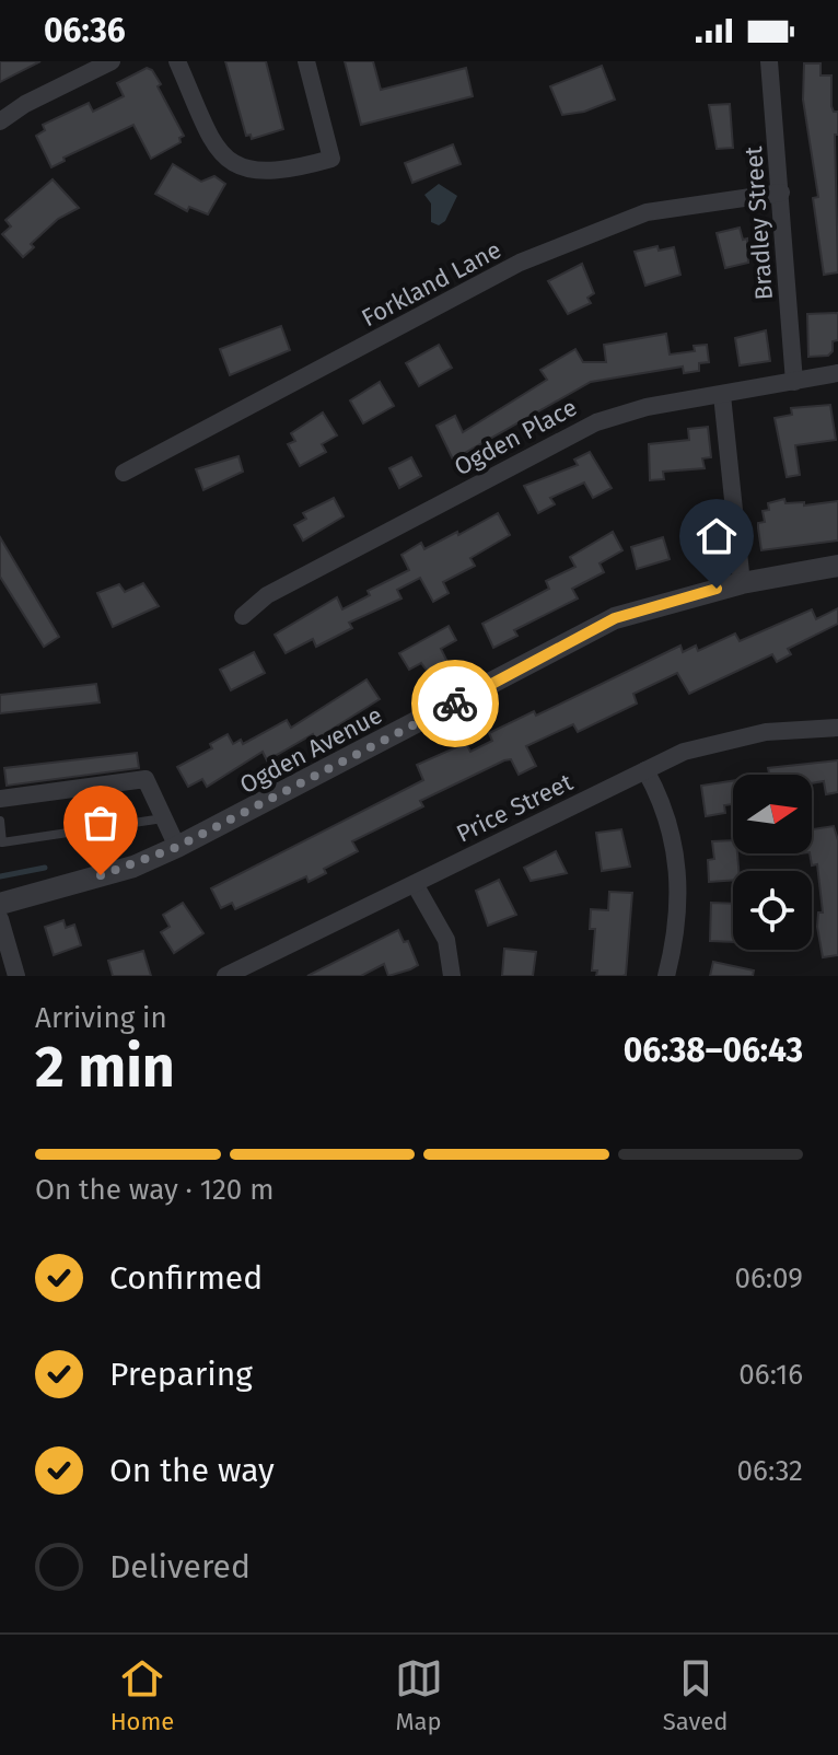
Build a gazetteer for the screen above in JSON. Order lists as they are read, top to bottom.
{
  "streets": {
    "street": [
      "Bradley Street",
      "Forkland Lane",
      "Ogden Place",
      "Ogden Avenue",
      "Price Street"
    ]
  },
  "crossings": [
    ["Bradley Street", "Forkland Lane"],
    ["Bradley Street", "Ogden Place"]
  ],
  "north": "right",
  "page": {
    "status": "06:36",
    "heading": ["2 min", "Arriving in", "06:38–06:43"],
    "bar": "On the way · 120 m",
    "list": [
      ["Confirmed", "06:09"],
      ["Preparing", "06:16"],
      ["On the way", "06:32"],
      "Delivered"
    ],
    "tabs": ["Home", "Map", "Saved"]
  }
}
